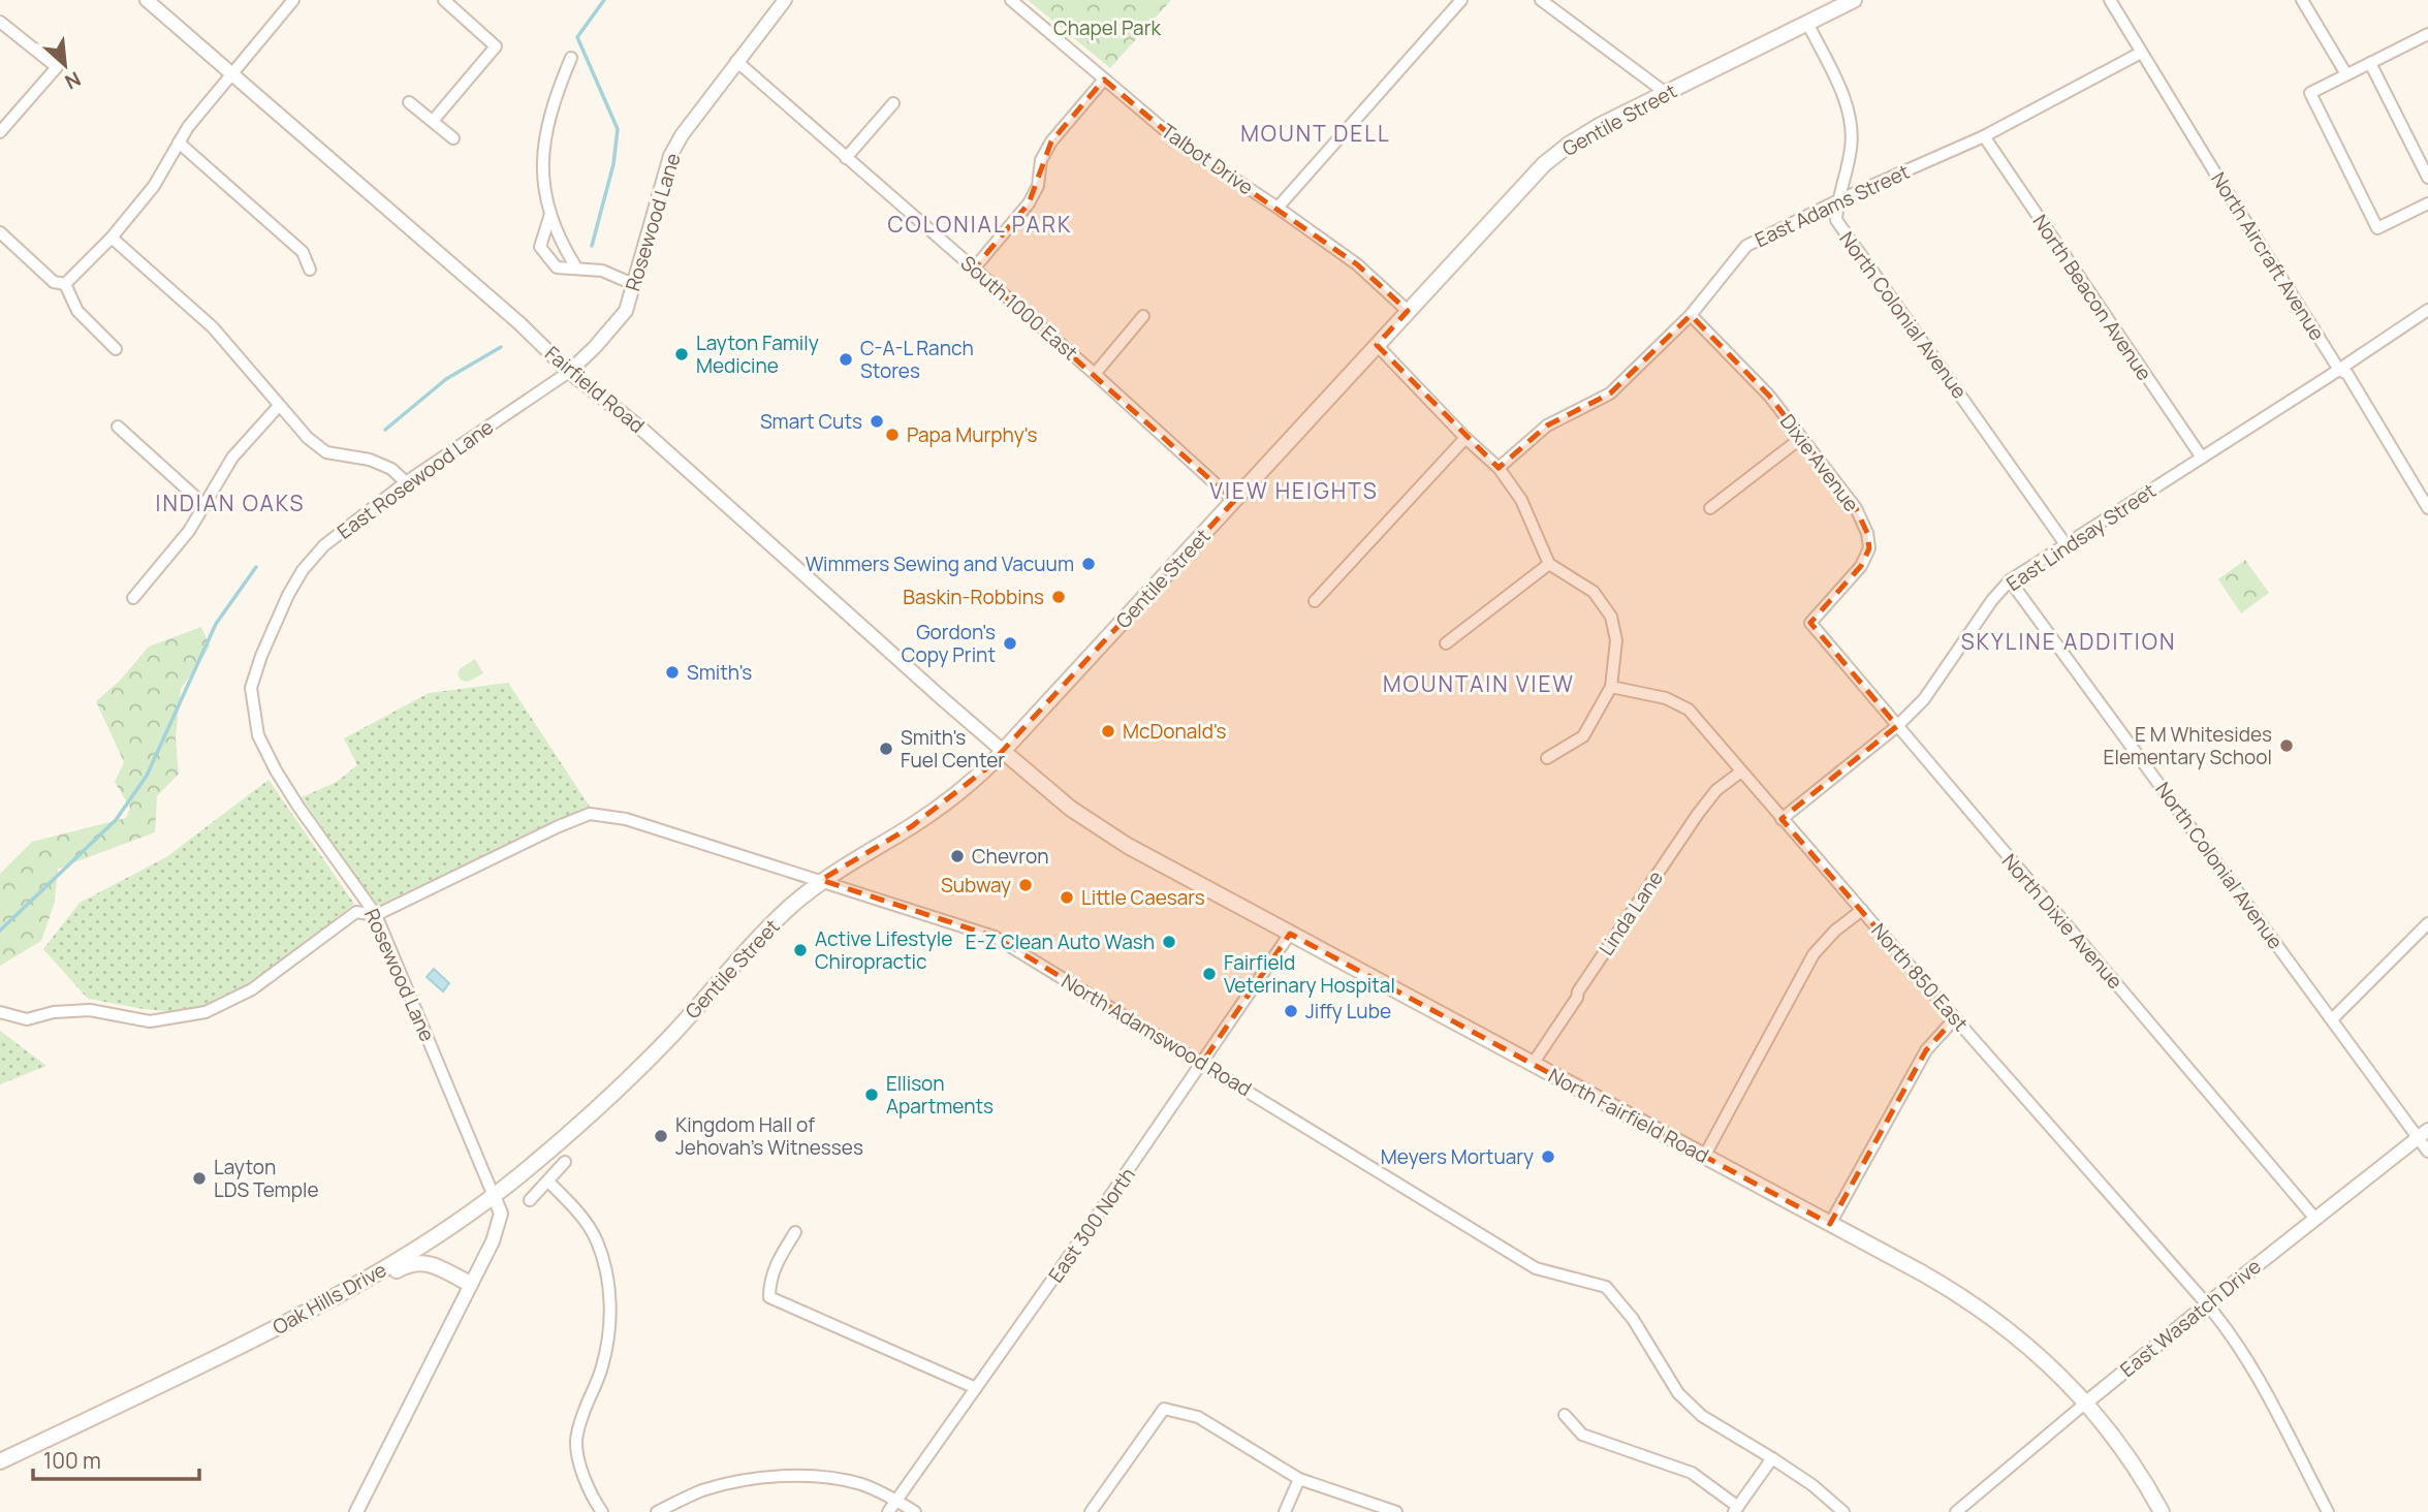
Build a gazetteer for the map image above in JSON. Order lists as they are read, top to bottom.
{
  "streets": {
    "main road": [
      "Gentile Street",
      "Fairfield Road",
      "North Fairfield Road",
      "Oak Hills Drive"
    ],
    "street": [
      "Talbot Drive",
      "East Adams Street",
      "Rosewood Lane",
      "North Aircraft Avenue",
      "North Beacon Avenue",
      "South 1000 East",
      "North Colonial Avenue",
      "Dixie Avenue",
      "East Rosewood Lane",
      "East Lindsay Street",
      "Linda Lane",
      "North Dixie Avenue",
      "North 850 East",
      "North Adamswood Road",
      "East 300 North",
      "East Wasatch Drive"
    ]
  },
  "crossings": [
    ["Gentile Street", "Talbot Drive"],
    ["Gentile Street", "South 1000 East"],
    ["Gentile Street", "Fairfield Road"],
    ["Gentile Street", "North Adamswood Road"],
    ["Gentile Street", "Oak Hills Drive"],
    ["East Adams Street", "North Aircraft Avenue"],
    ["East Adams Street", "North Beacon Avenue"],
    ["East Adams Street", "North Colonial Avenue"],
    ["East Adams Street", "Dixie Avenue"],
    ["Rosewood Lane", "South 1000 East"],
    ["Rosewood Lane", "Fairfield Road"],
    ["Rosewood Lane", "East Rosewood Lane"],
    ["Rosewood Lane", "North Adamswood Road"],
    ["Rosewood Lane", "Oak Hills Drive"],
    ["North Aircraft Avenue", "East Lindsay Street"],
    ["North Beacon Avenue", "East Lindsay Street"],
    ["North Colonial Avenue", "East Lindsay Street"],
    ["North Colonial Avenue", "East Wasatch Drive"],
    ["Fairfield Road", "East Rosewood Lane"],
    ["Fairfield Road", "North Fairfield Road"],
    ["Dixie Avenue", "North Dixie Avenue"],
    ["East Lindsay Street", "North Dixie Avenue"],
    ["East Lindsay Street", "North 850 East"],
    ["Linda Lane", "North 850 East"],
    ["Linda Lane", "North Fairfield Road"],
    ["North Dixie Avenue", "East Wasatch Drive"],
    ["North 850 East", "East Wasatch Drive"],
    ["North Adamswood Road", "East 300 North"],
    ["North Fairfield Road", "East 300 North"],
    ["North Fairfield Road", "East Wasatch Drive"]
  ],
  "districts": [
    "MOUNT DELL",
    "COLONIAL PARK",
    "VIEW HEIGHTS",
    "INDIAN OAKS",
    "SKYLINE ADDITION",
    "MOUNTAIN VIEW"
  ],
  "parks": ["Chapel Park"],
  "places": [
    "Layton Family Medicine",
    "C-A-L Ranch Stores",
    "Smart Cuts",
    "Papa Murphy's",
    "Wimmers Sewing and Vacuum",
    "Baskin-Robbins",
    "Gordon's Copy Print",
    "Smith's",
    "McDonald's",
    "E M Whitesides Elementary School",
    "Smith's Fuel Center",
    "Chevron",
    "Subway",
    "Little Caesars",
    "E-Z Clean Auto Wash",
    "Active Lifestyle Chiropractic",
    "Fairfield Veterinary Hospital",
    "Jiffy Lube",
    "Ellison Apartments",
    "Kingdom Hall of Jehovah's Witnesses",
    "Meyers Mortuary",
    "Layton LDS Temple"
  ],
  "scale_bar": "100 m",
  "north": "bottom right"
}
